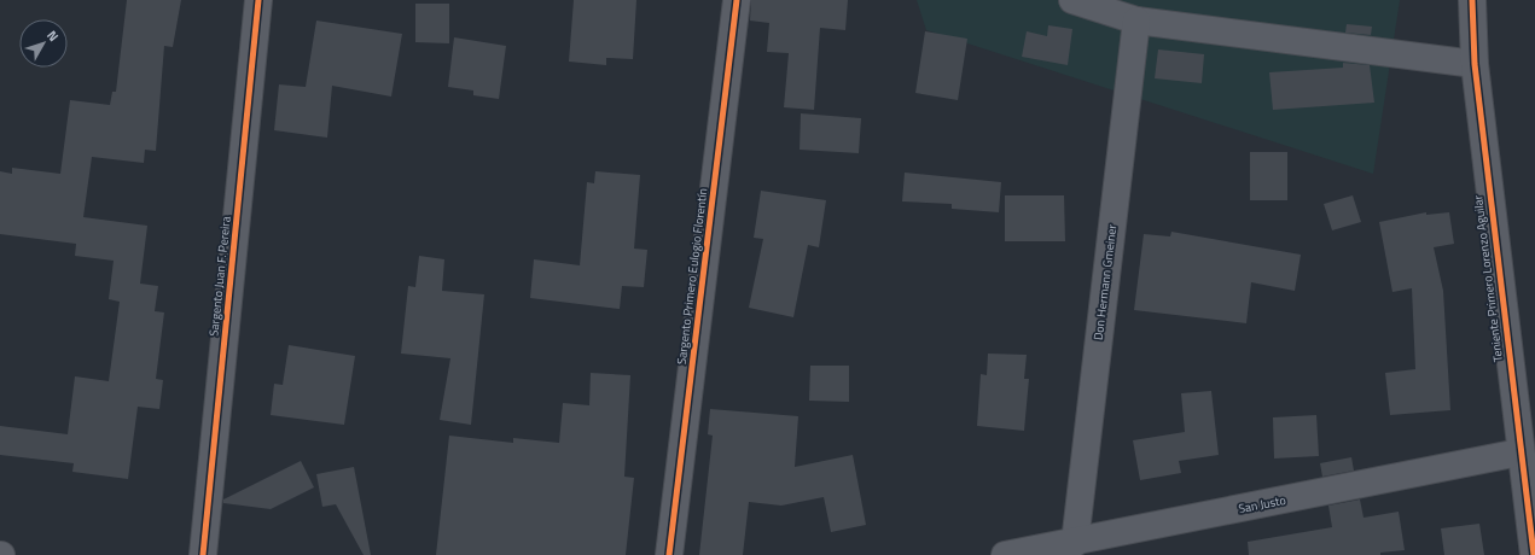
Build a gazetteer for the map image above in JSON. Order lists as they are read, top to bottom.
{
  "streets": {
    "street": [
      "Sargento Juan F. Pereira",
      "Sargento Primero Eulogio Florentín",
      "Teniente Primero Lorenzo Aguilar",
      "Don Hermann Gmeiner",
      "San Justo"
    ]
  },
  "crossings": [
    ["Teniente Primero Lorenzo Aguilar", "San Justo"],
    ["Don Hermann Gmeiner", "San Justo"]
  ],
  "north": "top right"
}
